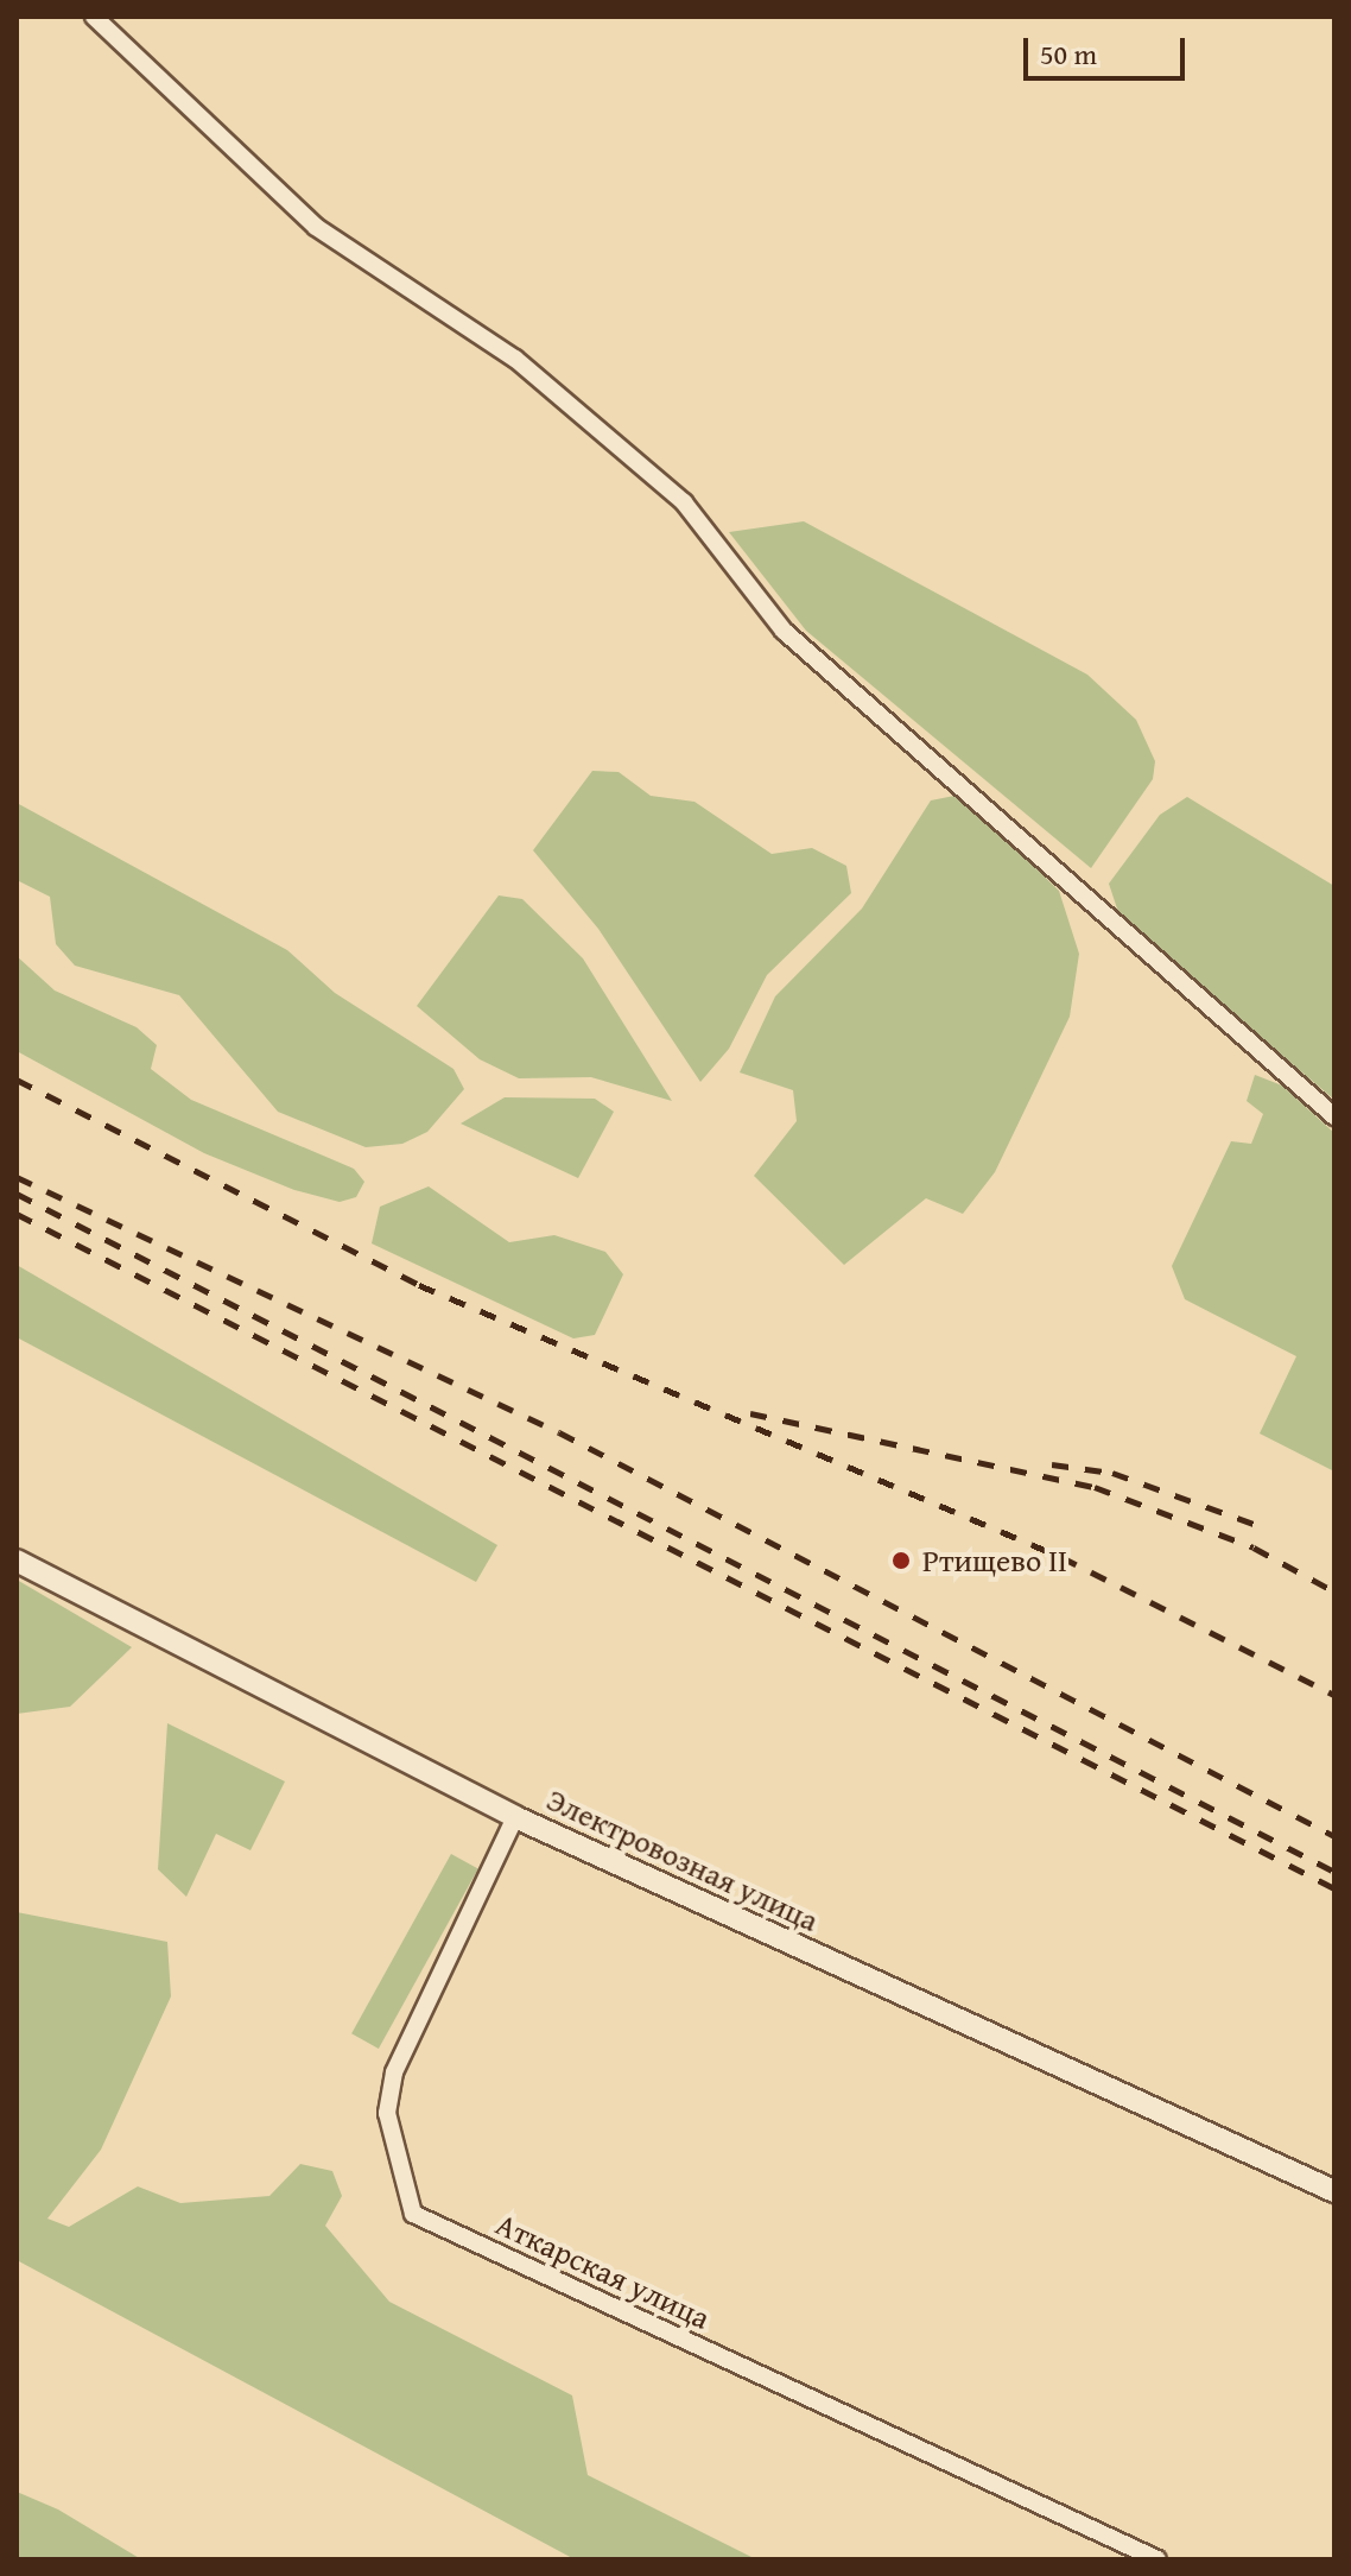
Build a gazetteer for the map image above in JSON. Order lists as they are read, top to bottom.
{
  "streets": {
    "street": ["Электровозная улица", "Аткарская улица"]
  },
  "crossings": [
    ["Электровозная улица", "Аткарская улица"]
  ],
  "places": ["Ртищево II"],
  "scale_bar": "50 m"
}
